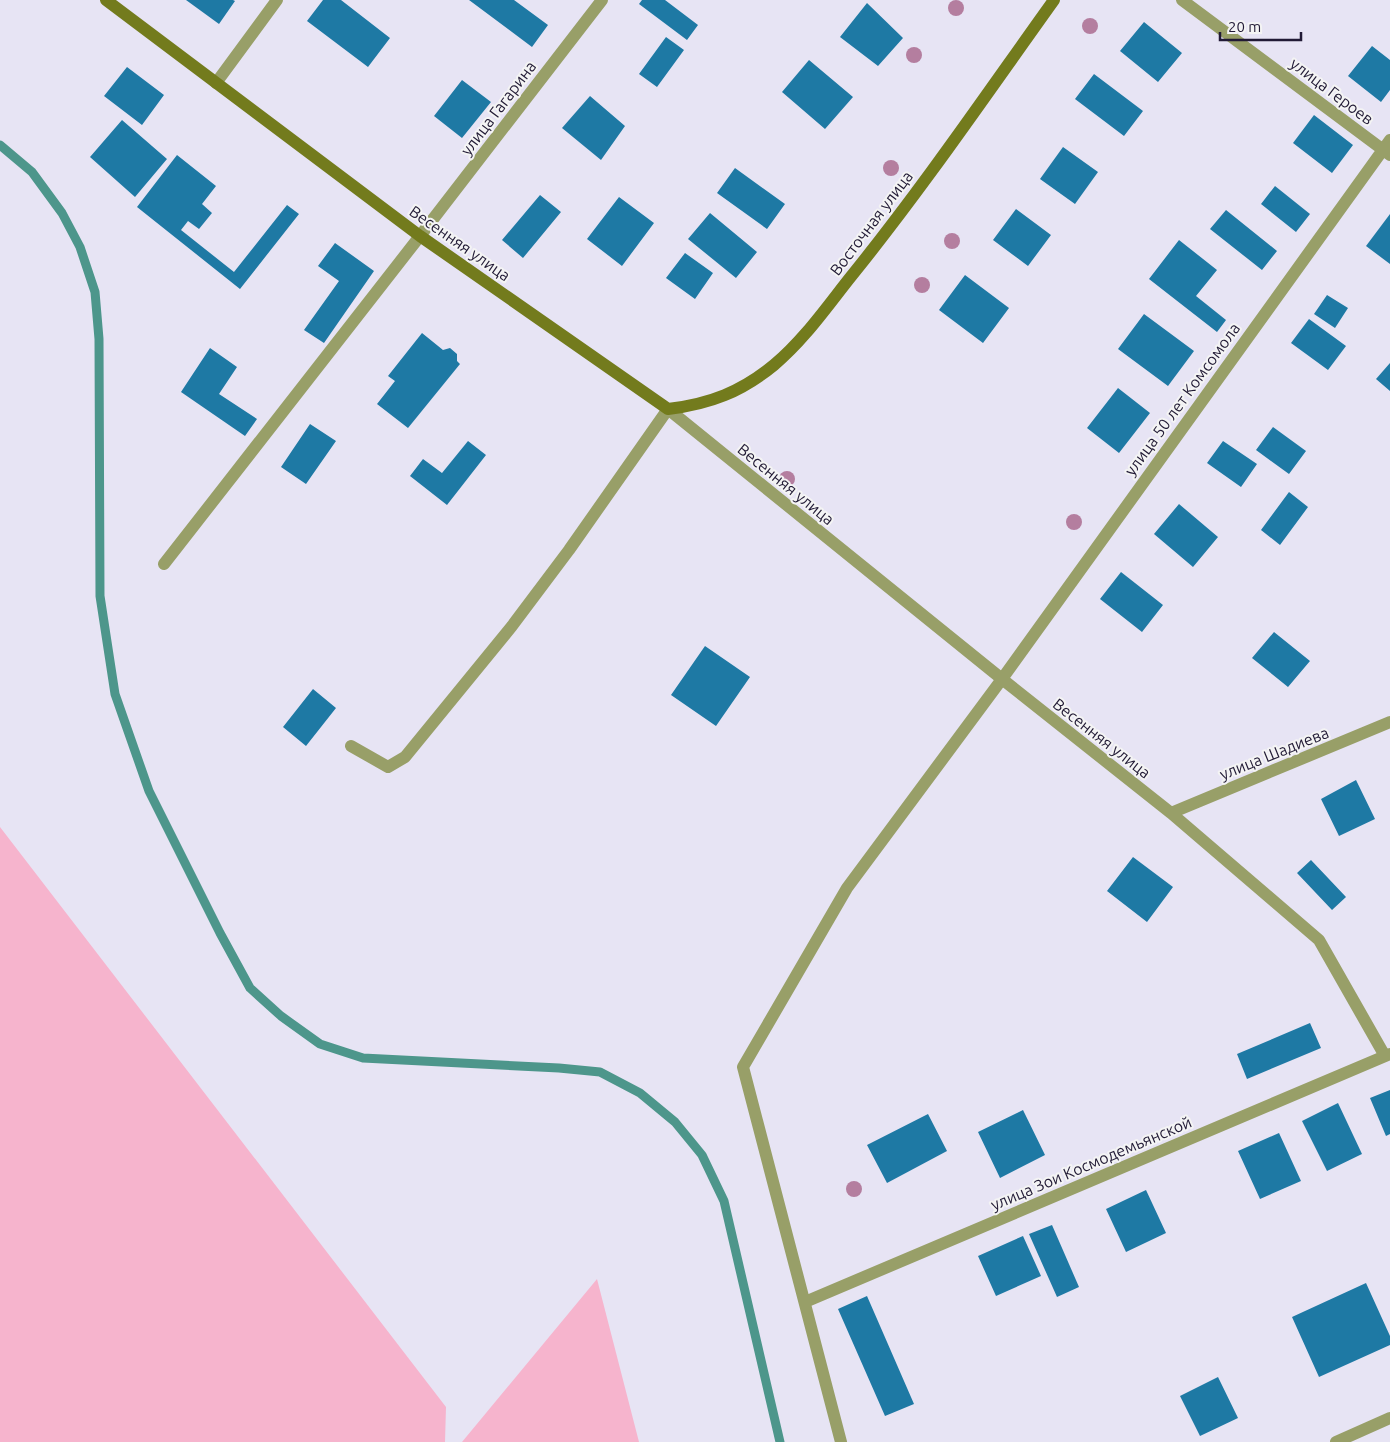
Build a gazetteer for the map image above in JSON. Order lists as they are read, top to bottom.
{
  "streets": {
    "street": [
      "улица Героев",
      "улица Гагарина",
      "Восточная улица",
      "Весенняя улица",
      "улица 50 лет Комсомола",
      "улица Шадиева",
      "улица Зои Космодемьянской"
    ]
  },
  "crossings": [
    ["улица Героев", "улица 50 лет Комсомола"],
    ["улица Гагарина", "Весенняя улица"],
    ["Восточная улица", "Весенняя улица"],
    ["Весенняя улица", "улица 50 лет Комсомола"],
    ["Весенняя улица", "улица Шадиева"],
    ["Весенняя улица", "улица Зои Космодемьянской"],
    ["улица 50 лет Комсомола", "улица Зои Космодемьянской"]
  ],
  "scale_bar": "20 m"
}
